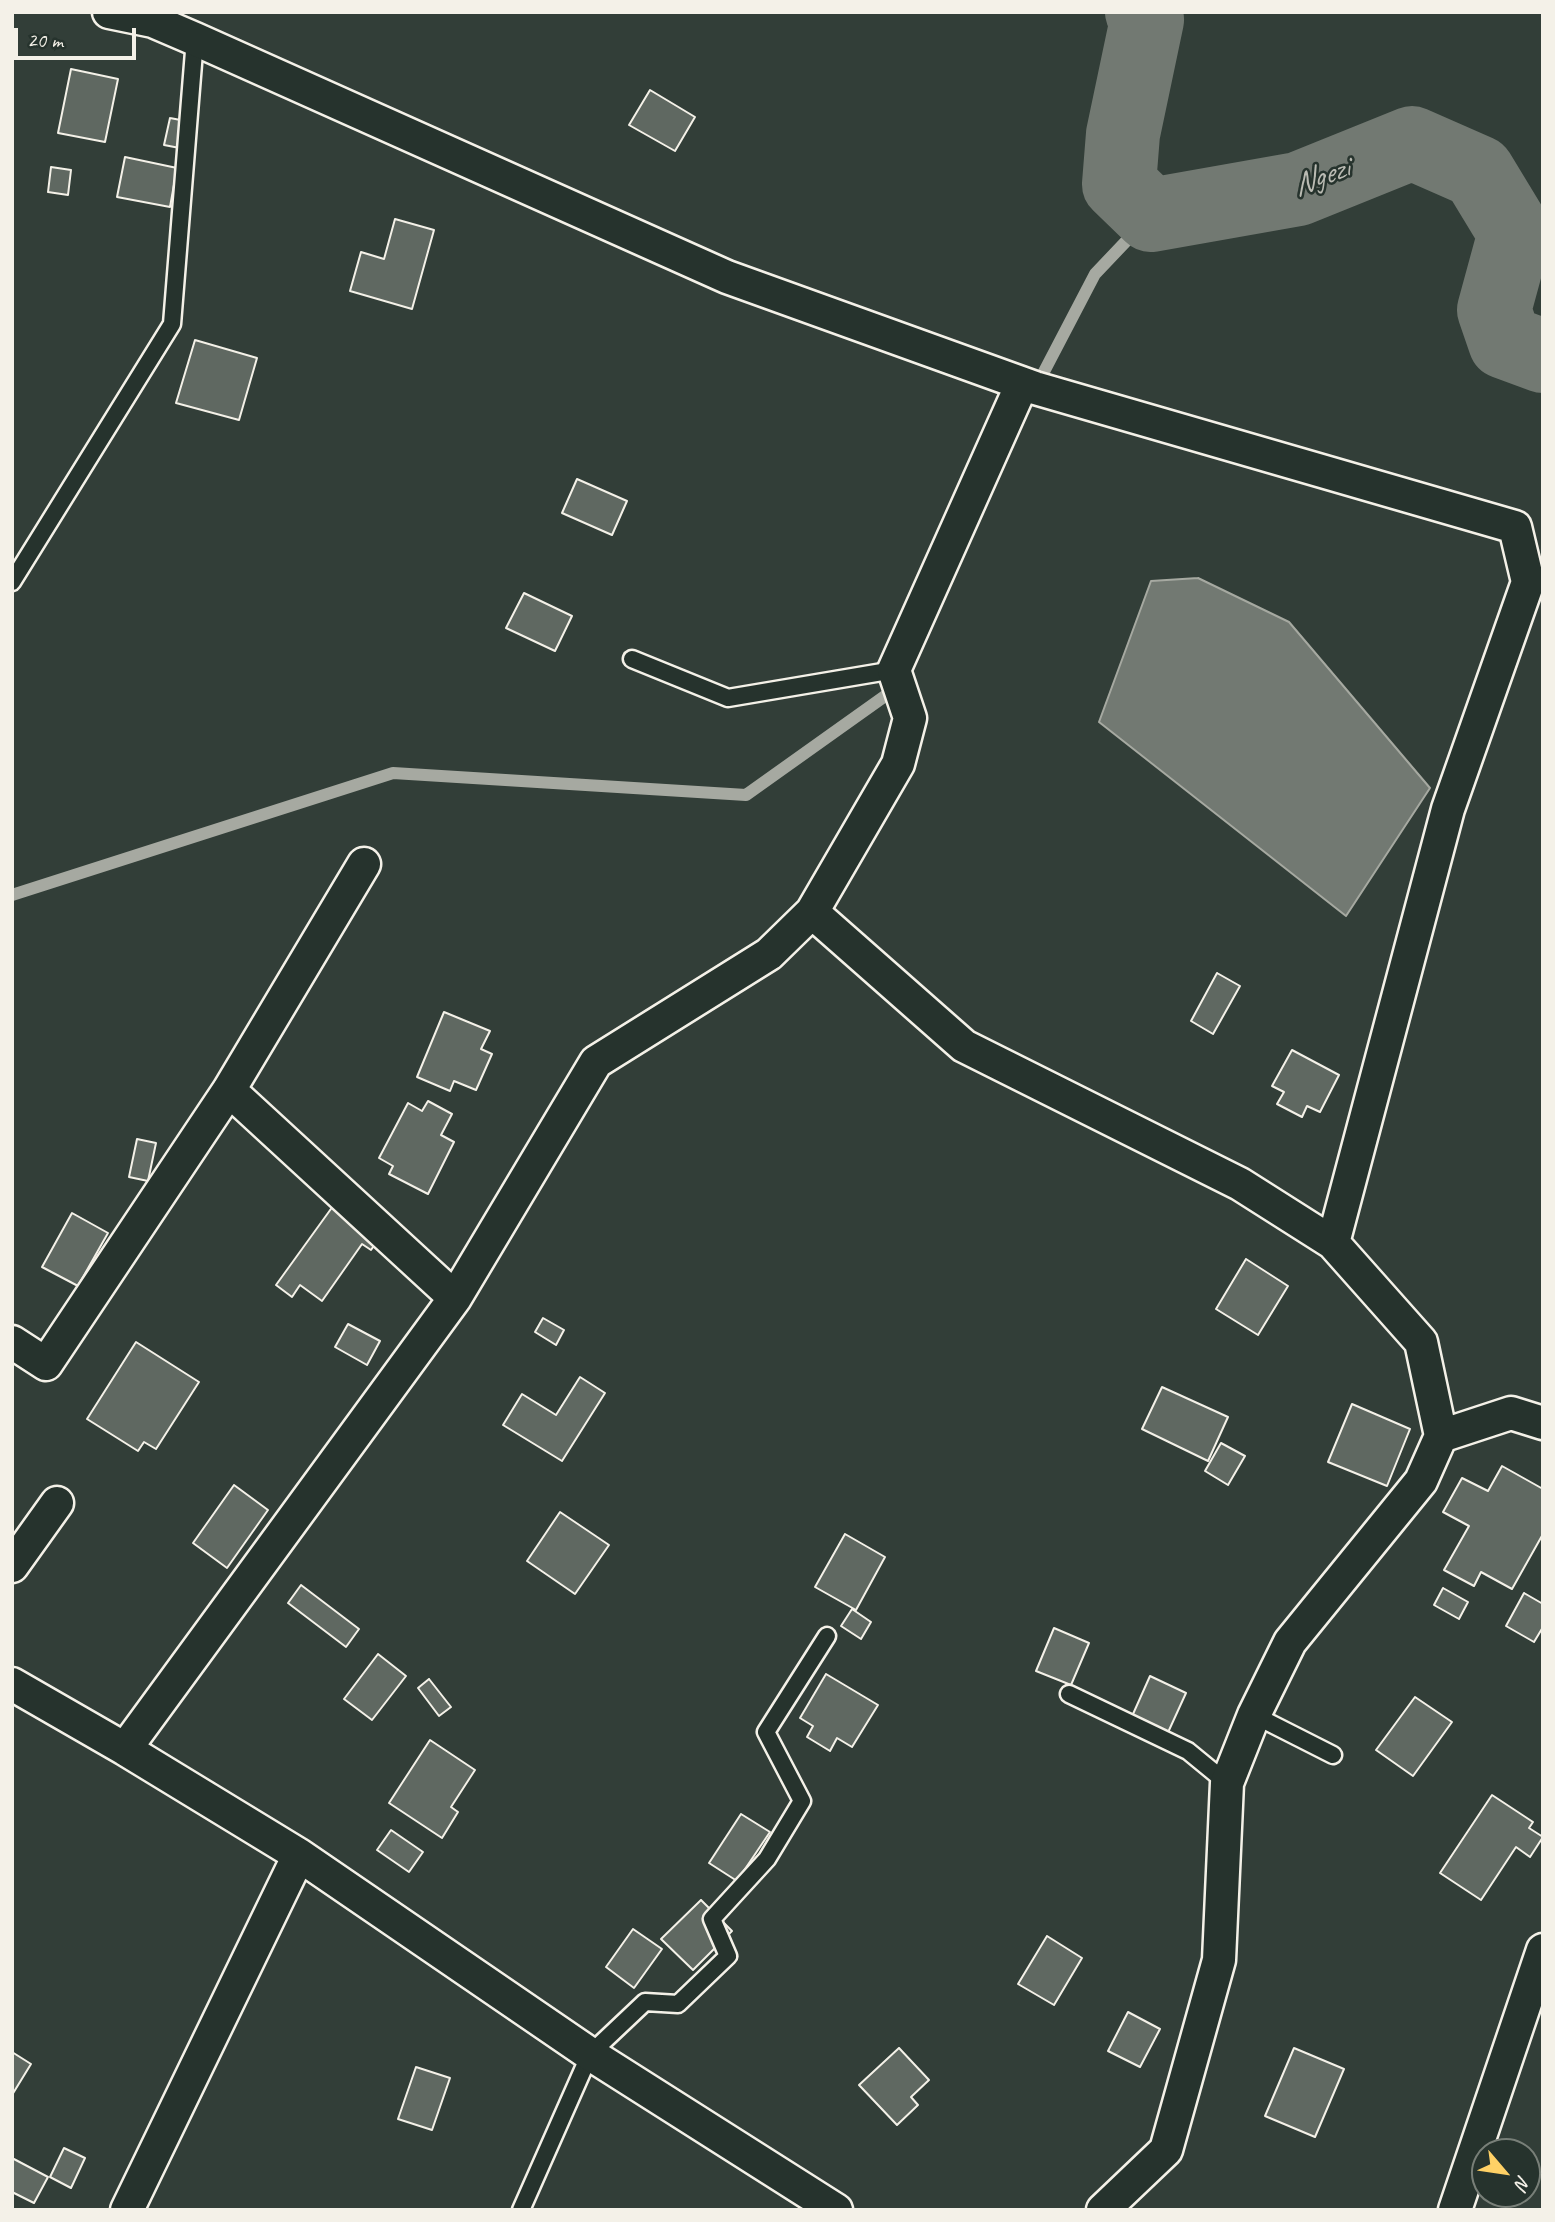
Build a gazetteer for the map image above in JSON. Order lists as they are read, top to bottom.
{
  "water": ["Ngezi"],
  "scale_bar": "20 m",
  "north": "bottom right"
}
